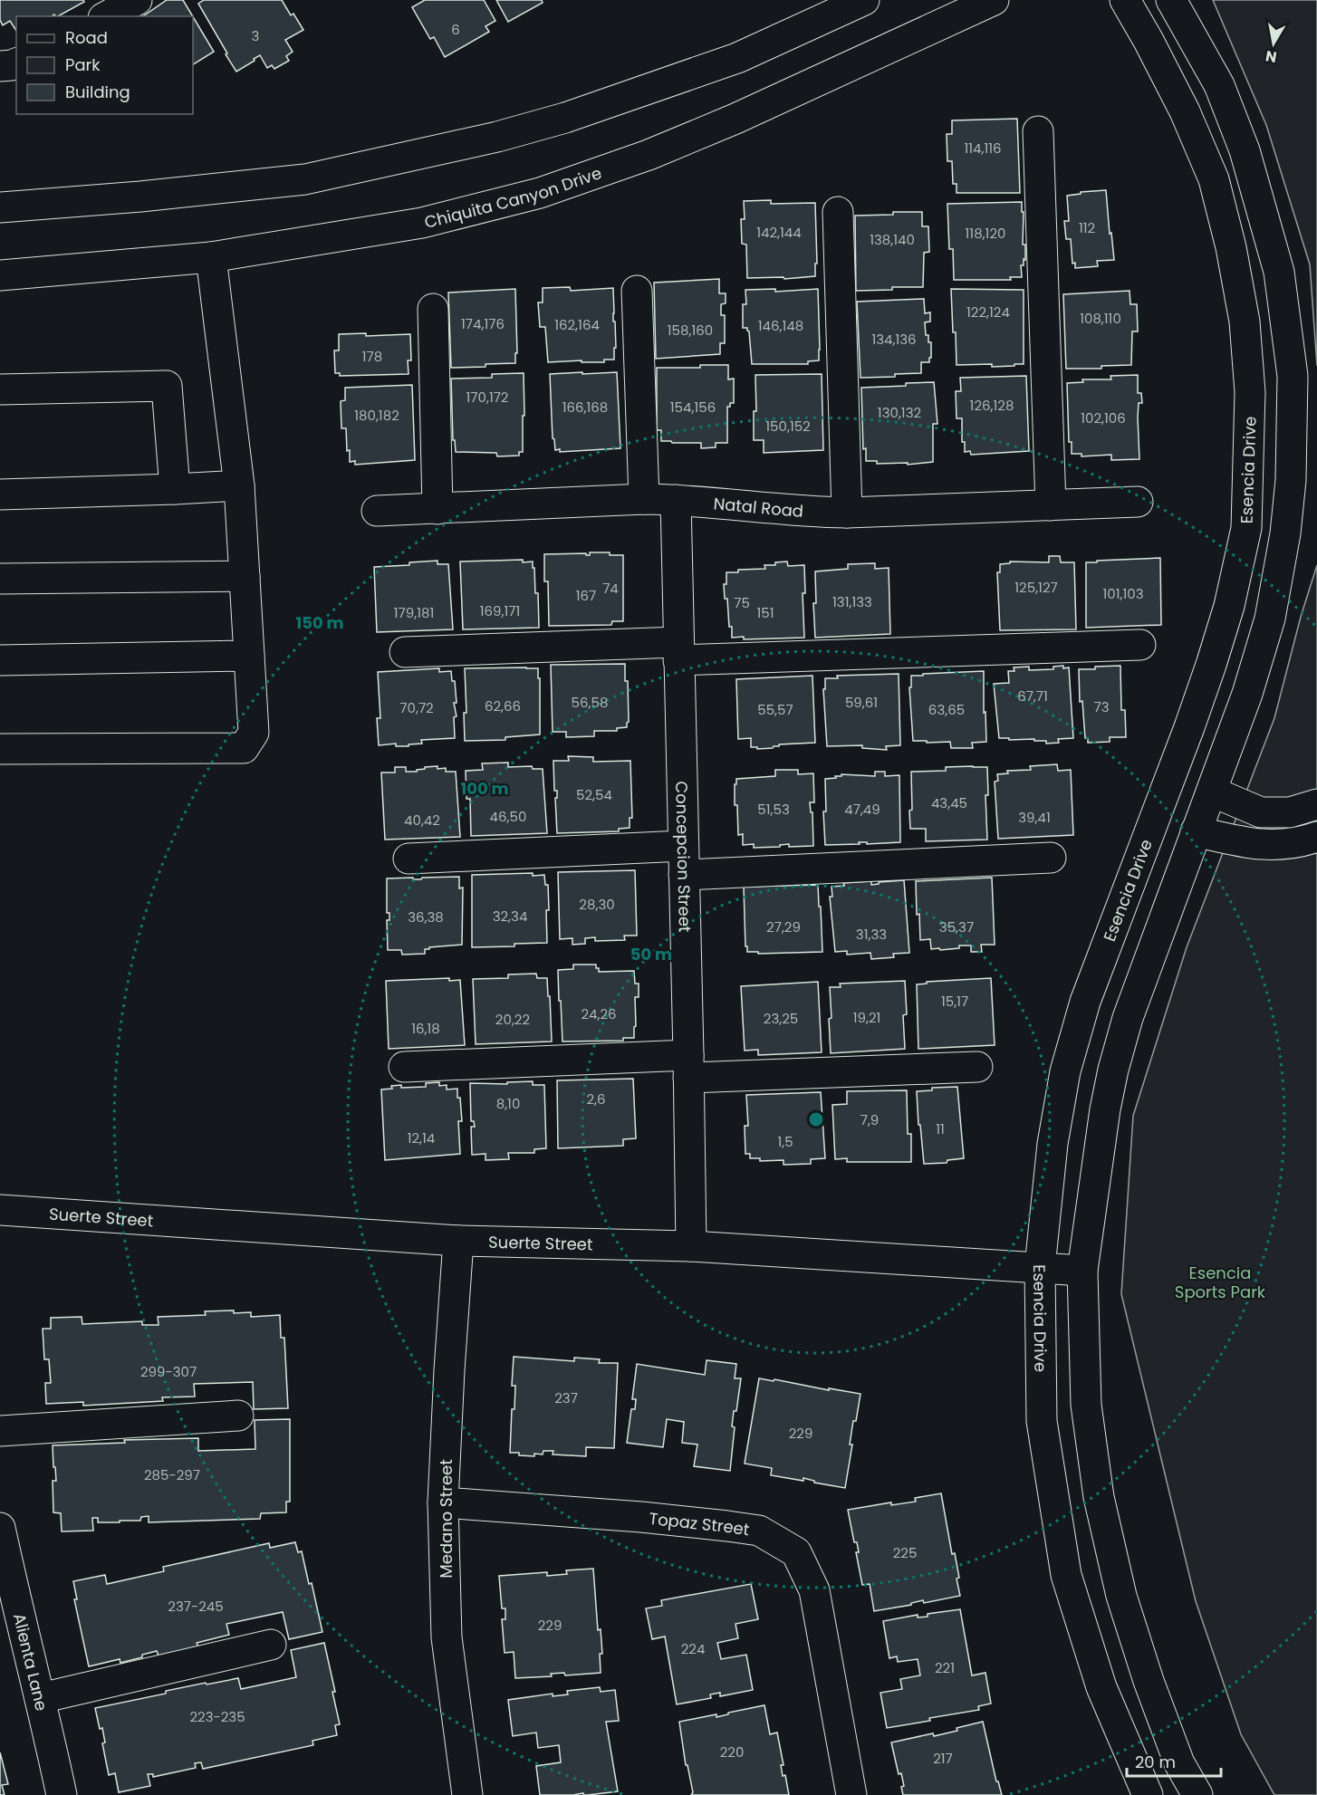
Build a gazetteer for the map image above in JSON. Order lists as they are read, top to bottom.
{
  "streets": {
    "street": [
      "Chiquita Canyon Drive",
      "Esencia Drive",
      "Natal Road",
      "Concepcion Street",
      "Suerte Street",
      "Medano Street",
      "Topaz Street",
      "Alienta Lane"
    ]
  },
  "crossings": [
    ["Esencia Drive", "Suerte Street"],
    ["Natal Road", "Concepcion Street"],
    ["Concepcion Street", "Suerte Street"],
    ["Suerte Street", "Medano Street"],
    ["Medano Street", "Topaz Street"]
  ],
  "parks": ["Esencia Sports Park"],
  "house_numbers": [
    "6",
    "3",
    "114,116",
    "112",
    "142,144",
    "118,120",
    "138,140",
    "122,124",
    "108,110",
    "174,176",
    "162,164",
    "146,148",
    "158,160",
    "134,136",
    "178",
    "170,172",
    "126,128",
    "166,168",
    "154,156",
    "130,132",
    "180,182",
    "102,106",
    "150,152",
    "125,127",
    "74",
    "101,103",
    "167",
    "131,133",
    "75",
    "169,171",
    "179,181",
    "151",
    "67,71",
    "56,58",
    "59,61",
    "62,66",
    "73",
    "70,72",
    "55,57",
    "63,65",
    "52,54",
    "43,45",
    "51,53",
    "47,49",
    "46,50",
    "39,41",
    "40,42",
    "28,30",
    "32,34",
    "36,38",
    "27,29",
    "35,37",
    "31,33",
    "15,17",
    "24,26",
    "19,21",
    "23,25",
    "20,22",
    "16,18",
    "2,6",
    "8,10",
    "7,9",
    "11",
    "12,14",
    "1,5",
    "299-307",
    "237",
    "229",
    "285-297",
    "225",
    "237-245",
    "229",
    "224",
    "221",
    "223-235",
    "220",
    "217"
  ],
  "legend": ["Road", "Park", "Building"],
  "scale_bar": "20 m",
  "north": "bottom",
  "rings": ["150 m", "100 m", "50 m"]
}
